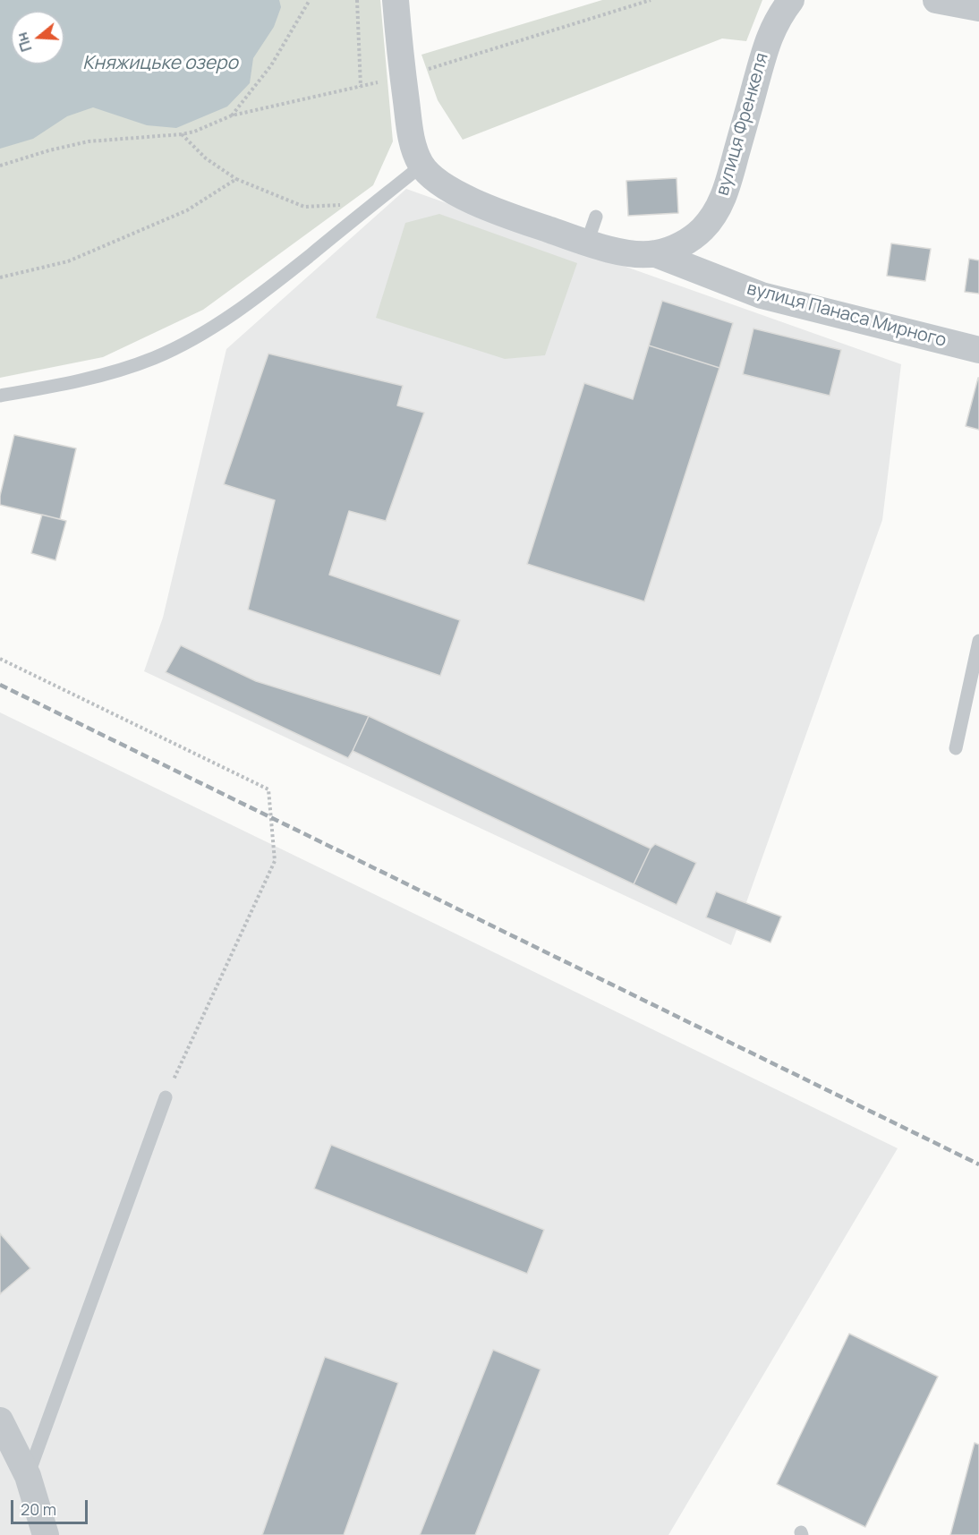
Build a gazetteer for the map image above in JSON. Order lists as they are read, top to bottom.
{
  "streets": {
    "street": ["вулиця Френкеля", "вулиця Панаса Мирного"]
  },
  "crossings": [
    ["вулиця Френкеля", "вулиця Панаса Мирного"]
  ],
  "water": ["Княжицьке озеро"],
  "scale_bar": "20 m",
  "north": "left"
}
